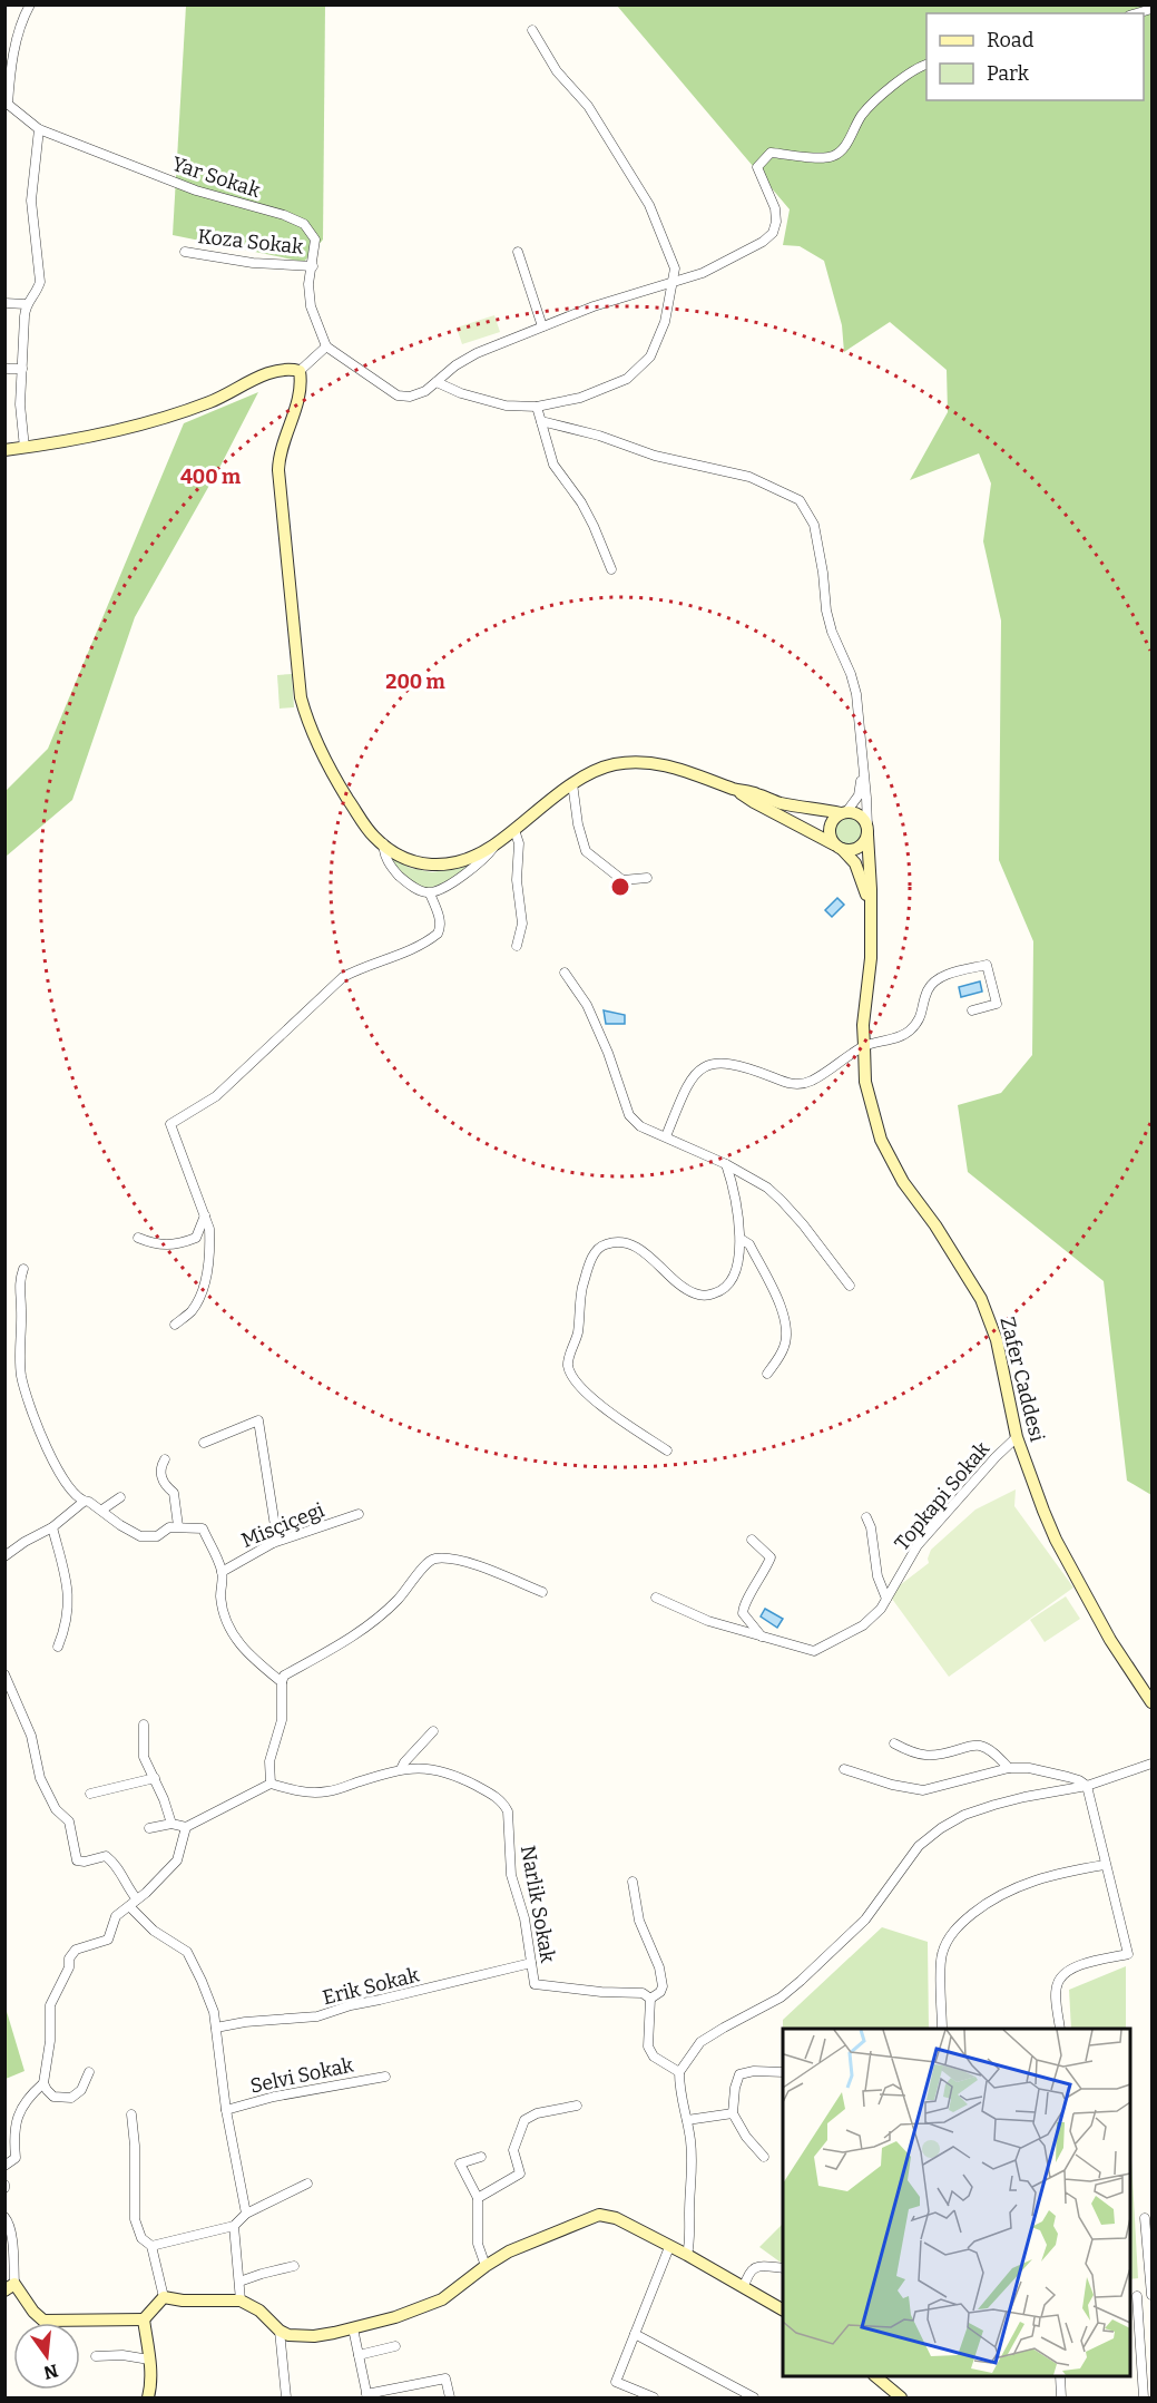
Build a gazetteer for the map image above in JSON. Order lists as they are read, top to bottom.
{
  "streets": {
    "street": [
      "Yar Sokak",
      "Koza Sokak",
      "Zafer Caddesi",
      "Topkapi Sokak",
      "Misçiçegi",
      "Narlik Sokak",
      "Erik Sokak",
      "Selvi Sokak"
    ]
  },
  "crossings": [
    ["Yar Sokak", "Koza Sokak"],
    ["Zafer Caddesi", "Topkapi Sokak"],
    ["Narlik Sokak", "Erik Sokak"]
  ],
  "legend": ["Road", "Park"],
  "north": "bottom",
  "rings": ["400 m", "200 m"]
}
